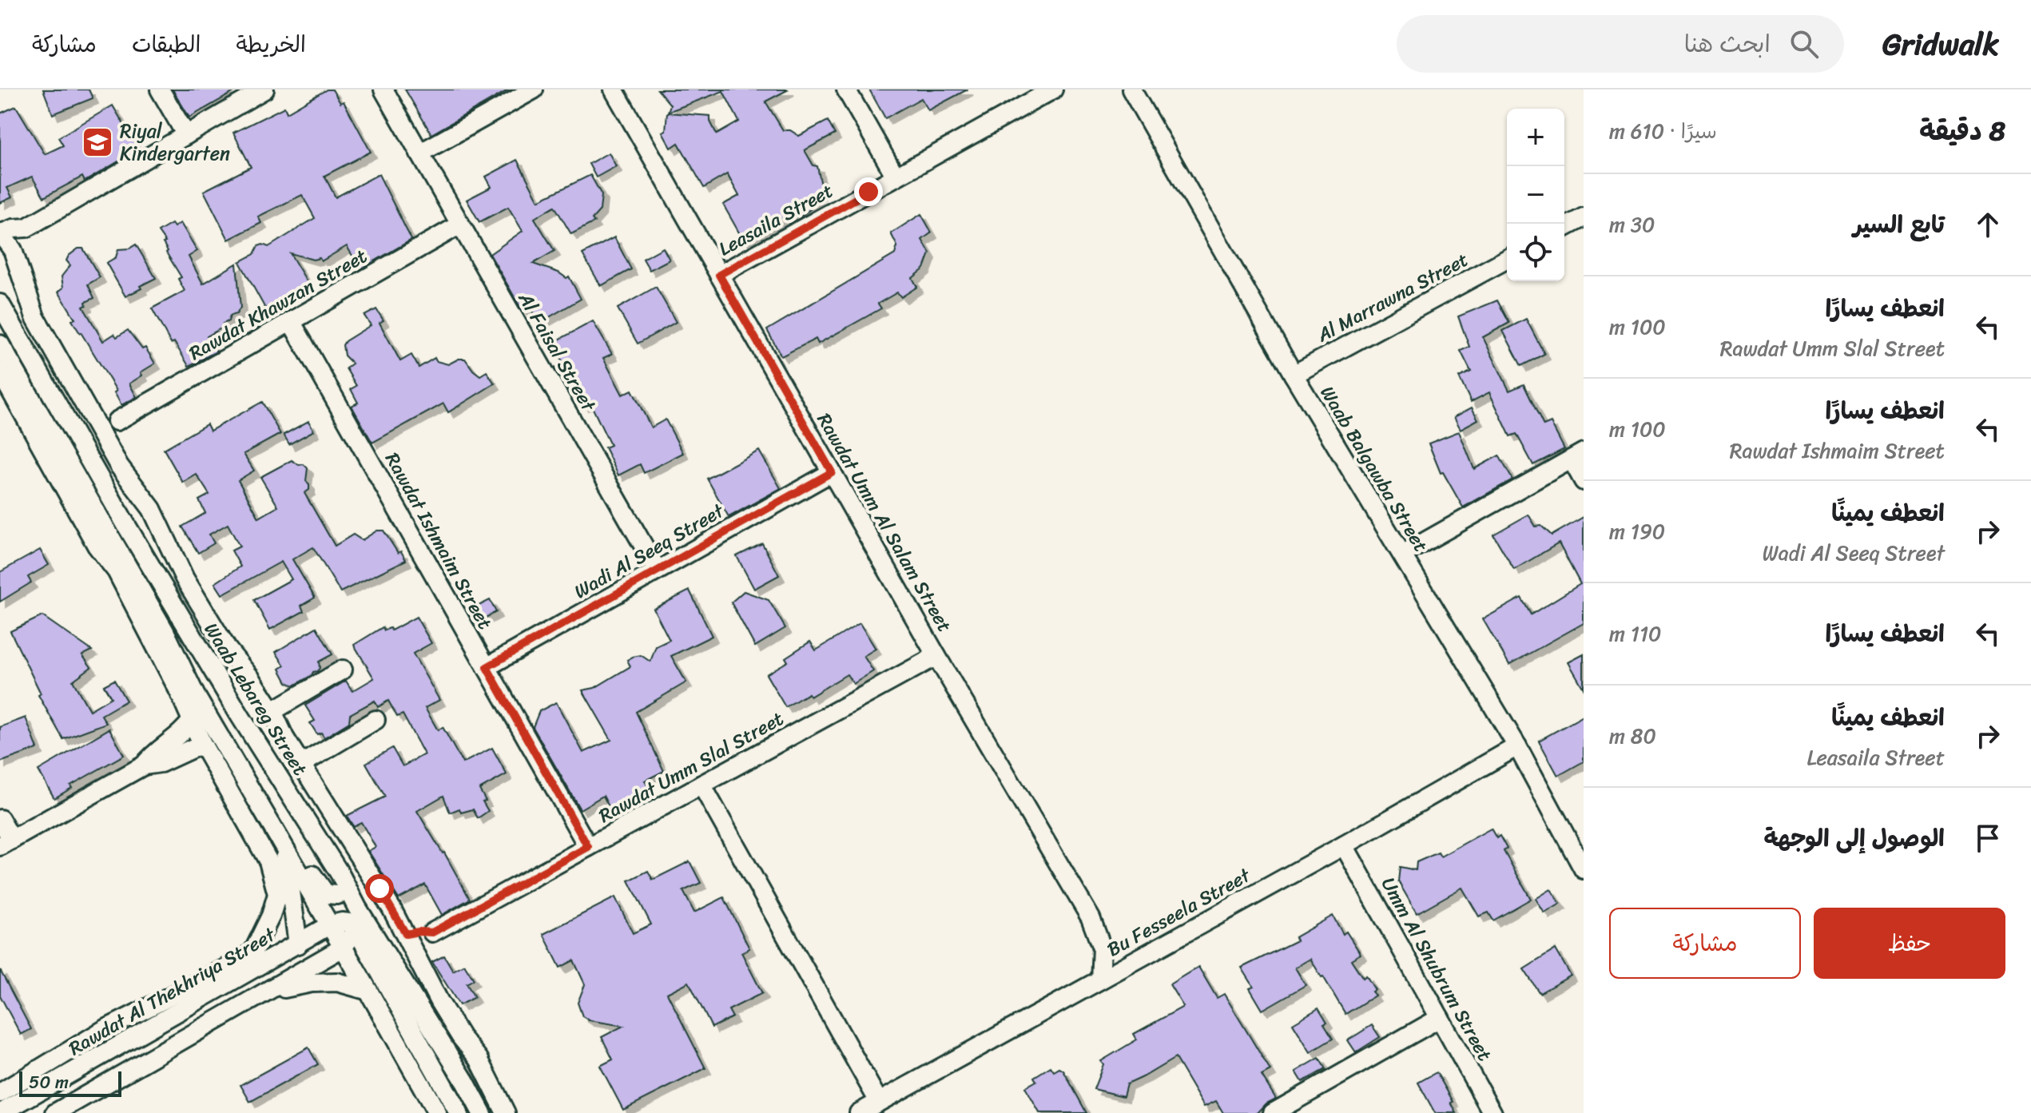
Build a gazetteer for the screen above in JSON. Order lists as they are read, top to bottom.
{
  "streets": {
    "street": [
      "Leasaila Street",
      "Al Marrawna Street",
      "Rawdat Khawzan Street",
      "Al Faisal Street",
      "Waab Balgawba Street",
      "Rawdat Umm Al Salam Street",
      "Rawdat Ishmaim Street",
      "Wadi Al Seeq Street",
      "Waab Lebareg Street",
      "Rawdat Umm Slal Street",
      "Bu Fesseela Street",
      "Umm Al Shubrum Street",
      "Rawdat Al Thekhriya Street"
    ]
  },
  "crossings": [
    ["Leasaila Street", "Rawdat Umm Al Salam Street"],
    ["Al Marrawna Street", "Waab Balgawba Street"],
    ["Rawdat Khawzan Street", "Al Faisal Street"],
    ["Rawdat Khawzan Street", "Rawdat Ishmaim Street"],
    ["Al Faisal Street", "Wadi Al Seeq Street"],
    ["Waab Balgawba Street", "Bu Fesseela Street"],
    ["Rawdat Umm Al Salam Street", "Wadi Al Seeq Street"],
    ["Rawdat Umm Al Salam Street", "Rawdat Umm Slal Street"],
    ["Rawdat Umm Al Salam Street", "Bu Fesseela Street"],
    ["Rawdat Ishmaim Street", "Wadi Al Seeq Street"],
    ["Rawdat Ishmaim Street", "Rawdat Umm Slal Street"],
    ["Bu Fesseela Street", "Umm Al Shubrum Street"]
  ],
  "places": {
    "school or university": ["Riyal Kindergarten"]
  },
  "scale_bar": "50 m",
  "page": {
    "header": "Gridwalk",
    "search": "ابحث هنا",
    "nav": ["الخريطة", "الطبقات", "مشاركة"],
    "heading": ["8 دقيقة", "سيرًا · 610 m"],
    "map_buttons": ["+", "−"],
    "list": [
      ["تابع السير", "30 m"],
      ["انعطف يسارًا", "Rawdat Umm Slal Street", "100 m"],
      ["انعطف يسارًا", "Rawdat Ishmaim Street", "100 m"],
      ["انعطف يمينًا", "Wadi Al Seeq Street", "190 m"],
      ["انعطف يسارًا", "110 m"],
      ["انعطف يمينًا", "Leasaila Street", "80 m"],
      "الوصول إلى الوجهة"
    ],
    "buttons": ["حفظ", "مشاركة"],
    "scale": "50 m"
  }
}
